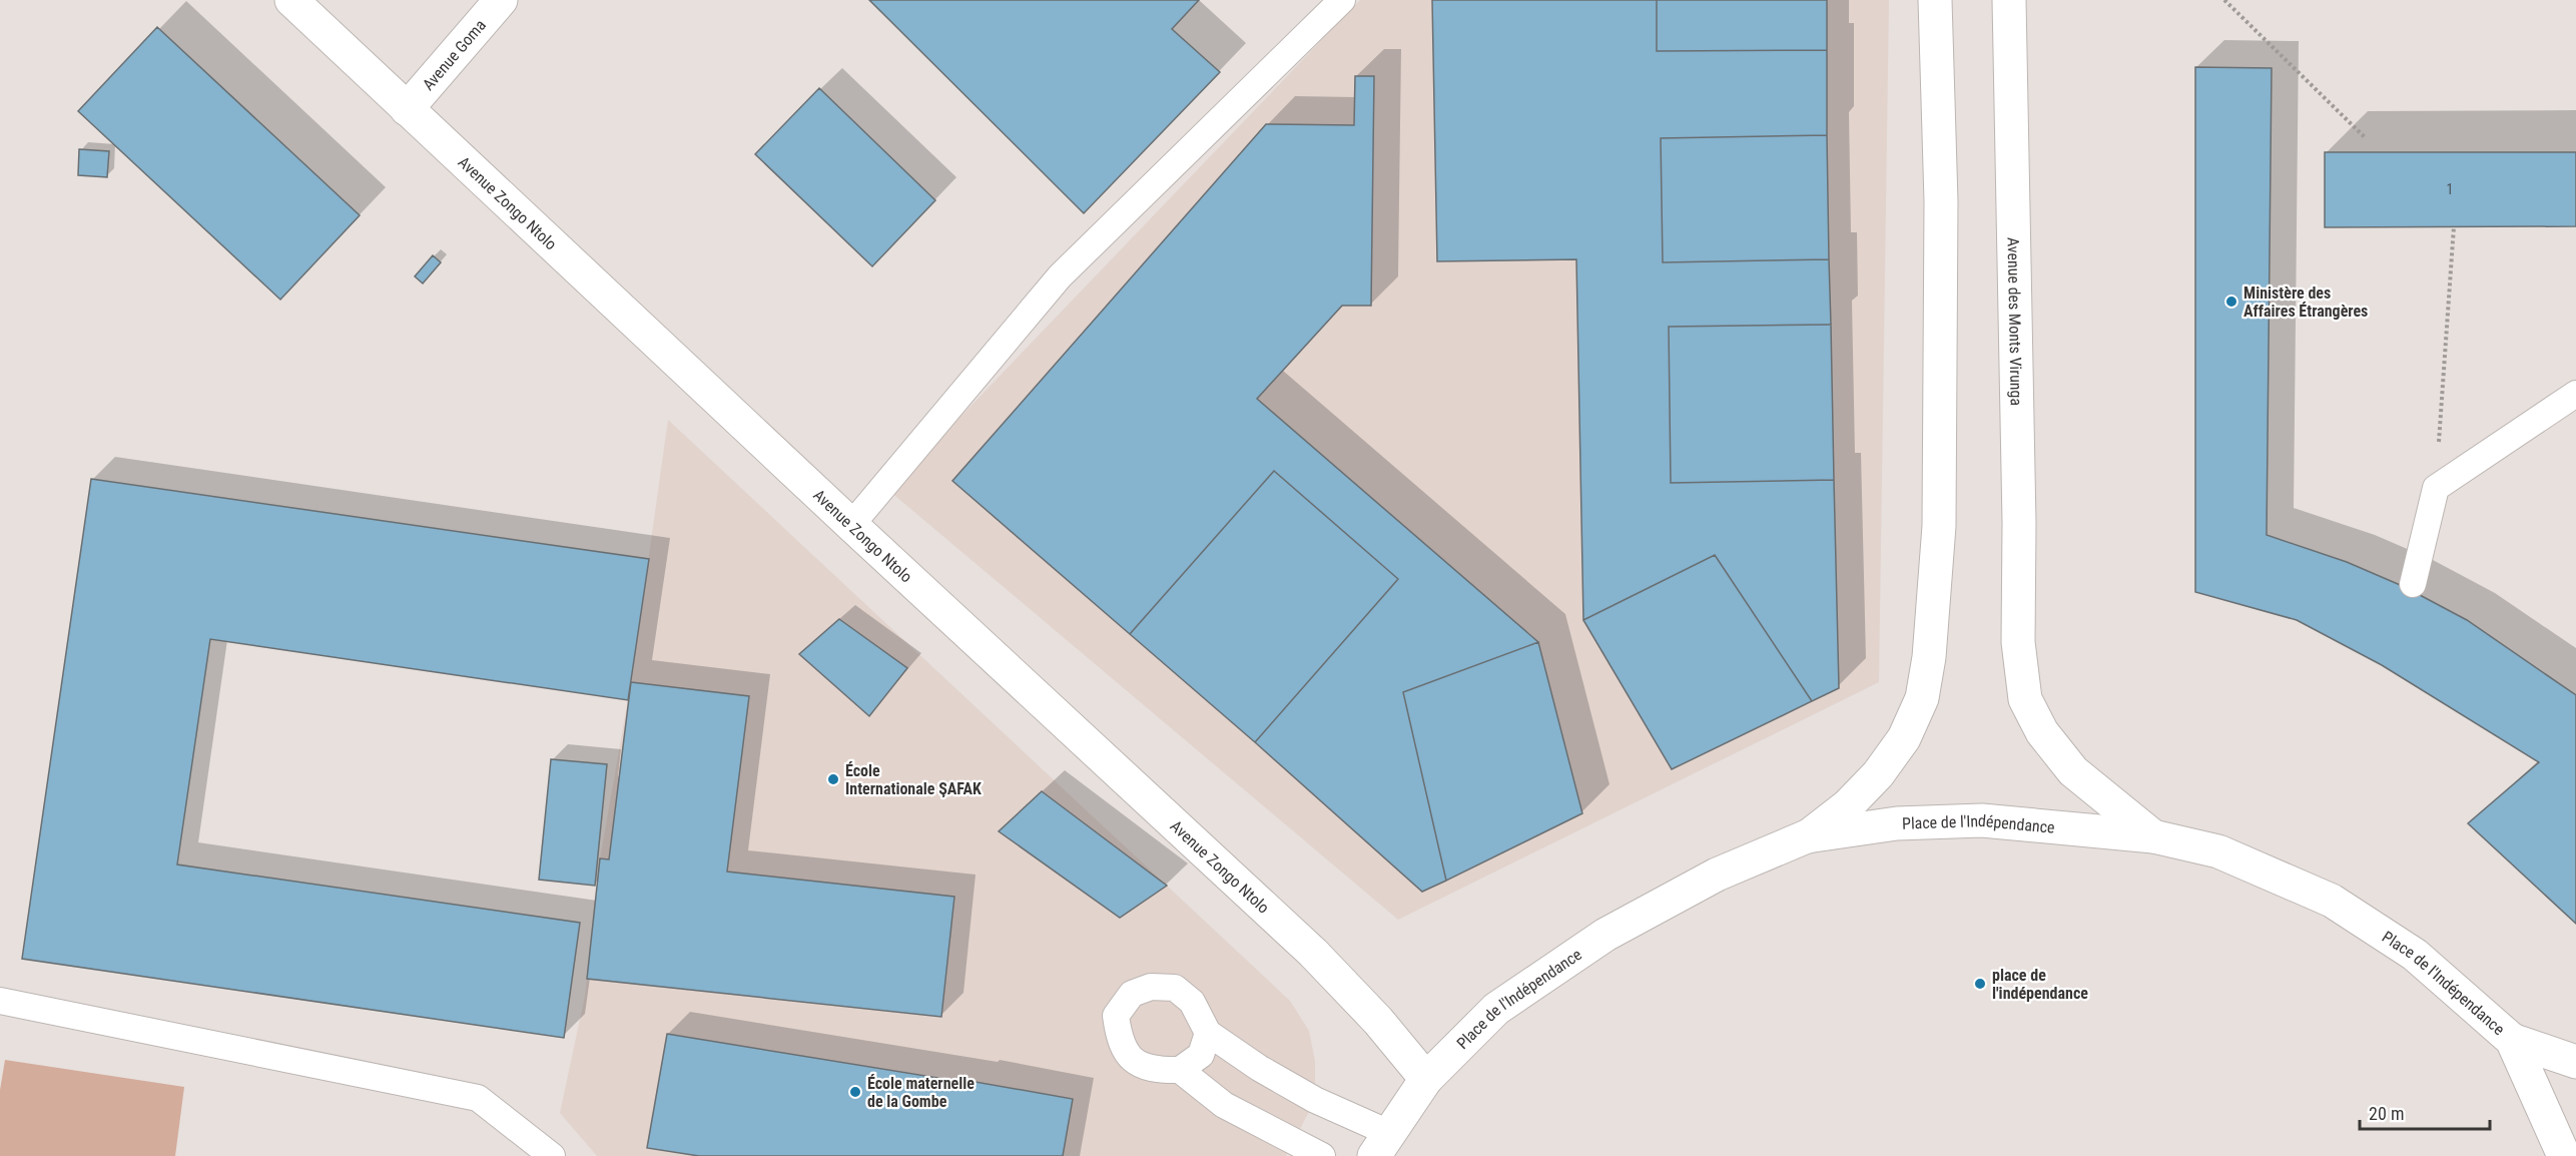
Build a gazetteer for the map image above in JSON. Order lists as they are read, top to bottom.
{
  "streets": {
    "street": [
      "Avenue Goma",
      "Avenue Zongo Ntolo",
      "Avenue des Monts Virunga",
      "Place de l'Indépendance"
    ]
  },
  "crossings": [
    ["Avenue Goma", "Avenue Zongo Ntolo"],
    ["Avenue Zongo Ntolo", "Place de l'Indépendance"],
    ["Avenue des Monts Virunga", "Place de l'Indépendance"]
  ],
  "places": [
    "Ministère des Affaires Étrangères",
    "École Internationale ŞAFAK",
    "place de l'indépendance",
    "École maternelle de la Gombe"
  ],
  "house_numbers": ["1"],
  "scale_bar": "20 m"
}
